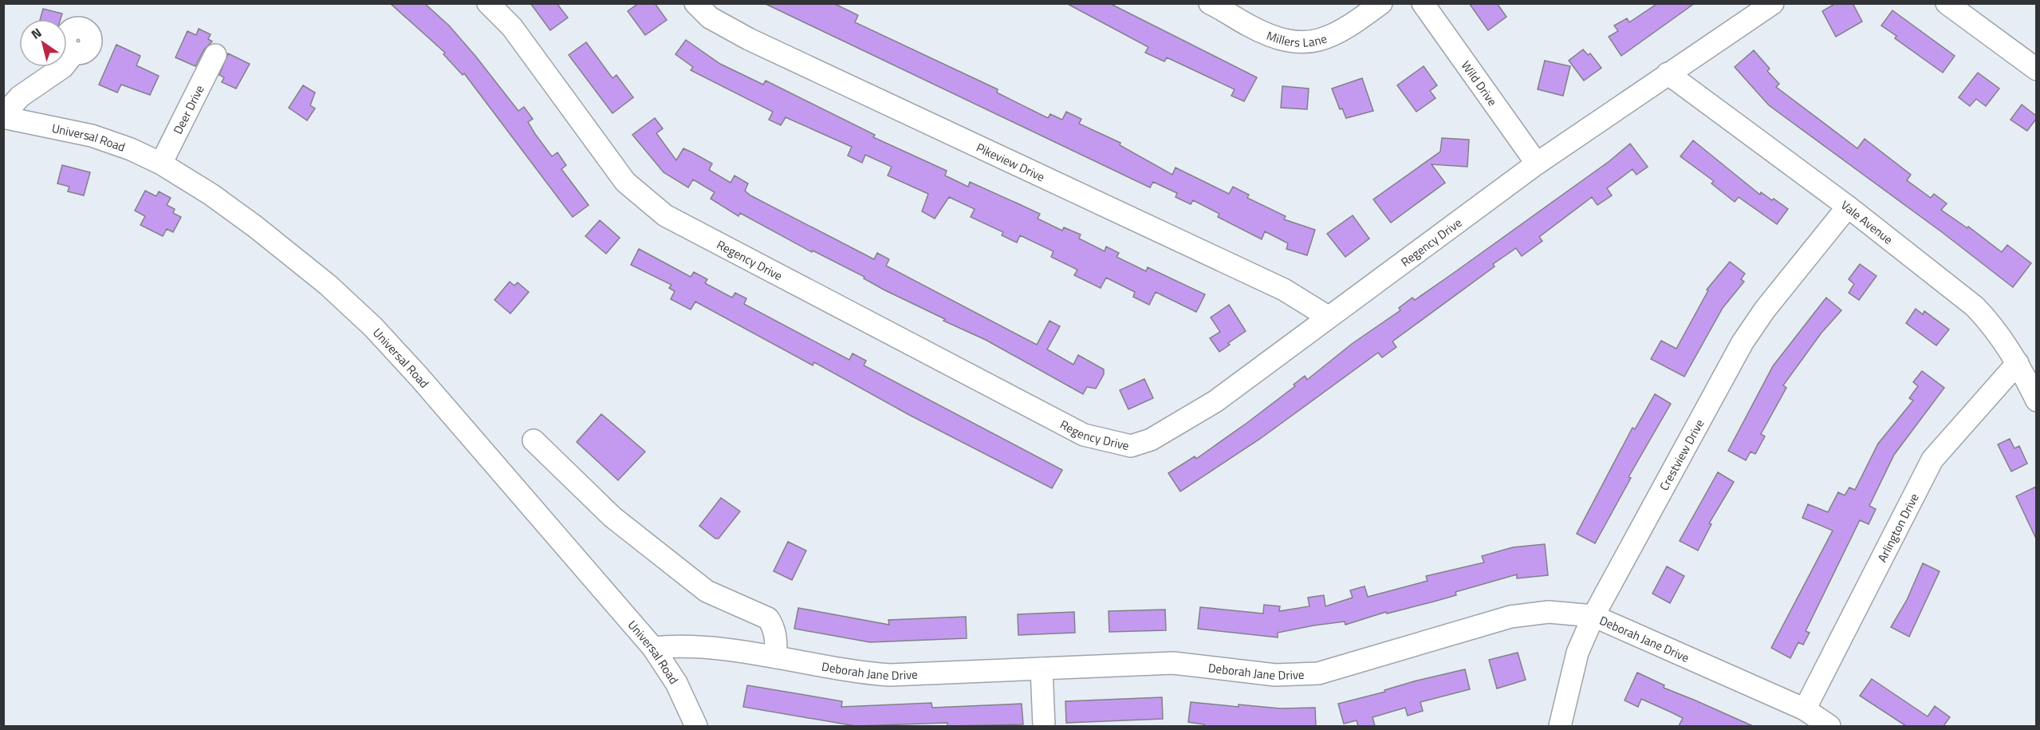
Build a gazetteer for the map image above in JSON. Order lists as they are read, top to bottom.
{
  "streets": {
    "street": [
      "Millers Lane",
      "Wild Drive",
      "Deer Drive",
      "Universal Road",
      "Pikeview Drive",
      "Vale Avenue",
      "Regency Drive",
      "Crestview Drive",
      "Arlington Drive",
      "Deborah Jane Drive"
    ]
  },
  "crossings": [
    ["Wild Drive", "Regency Drive"],
    ["Deer Drive", "Universal Road"],
    ["Universal Road", "Deborah Jane Drive"],
    ["Pikeview Drive", "Regency Drive"],
    ["Vale Avenue", "Regency Drive"],
    ["Vale Avenue", "Crestview Drive"],
    ["Vale Avenue", "Arlington Drive"],
    ["Crestview Drive", "Deborah Jane Drive"],
    ["Arlington Drive", "Deborah Jane Drive"]
  ],
  "north": "top left"
}
